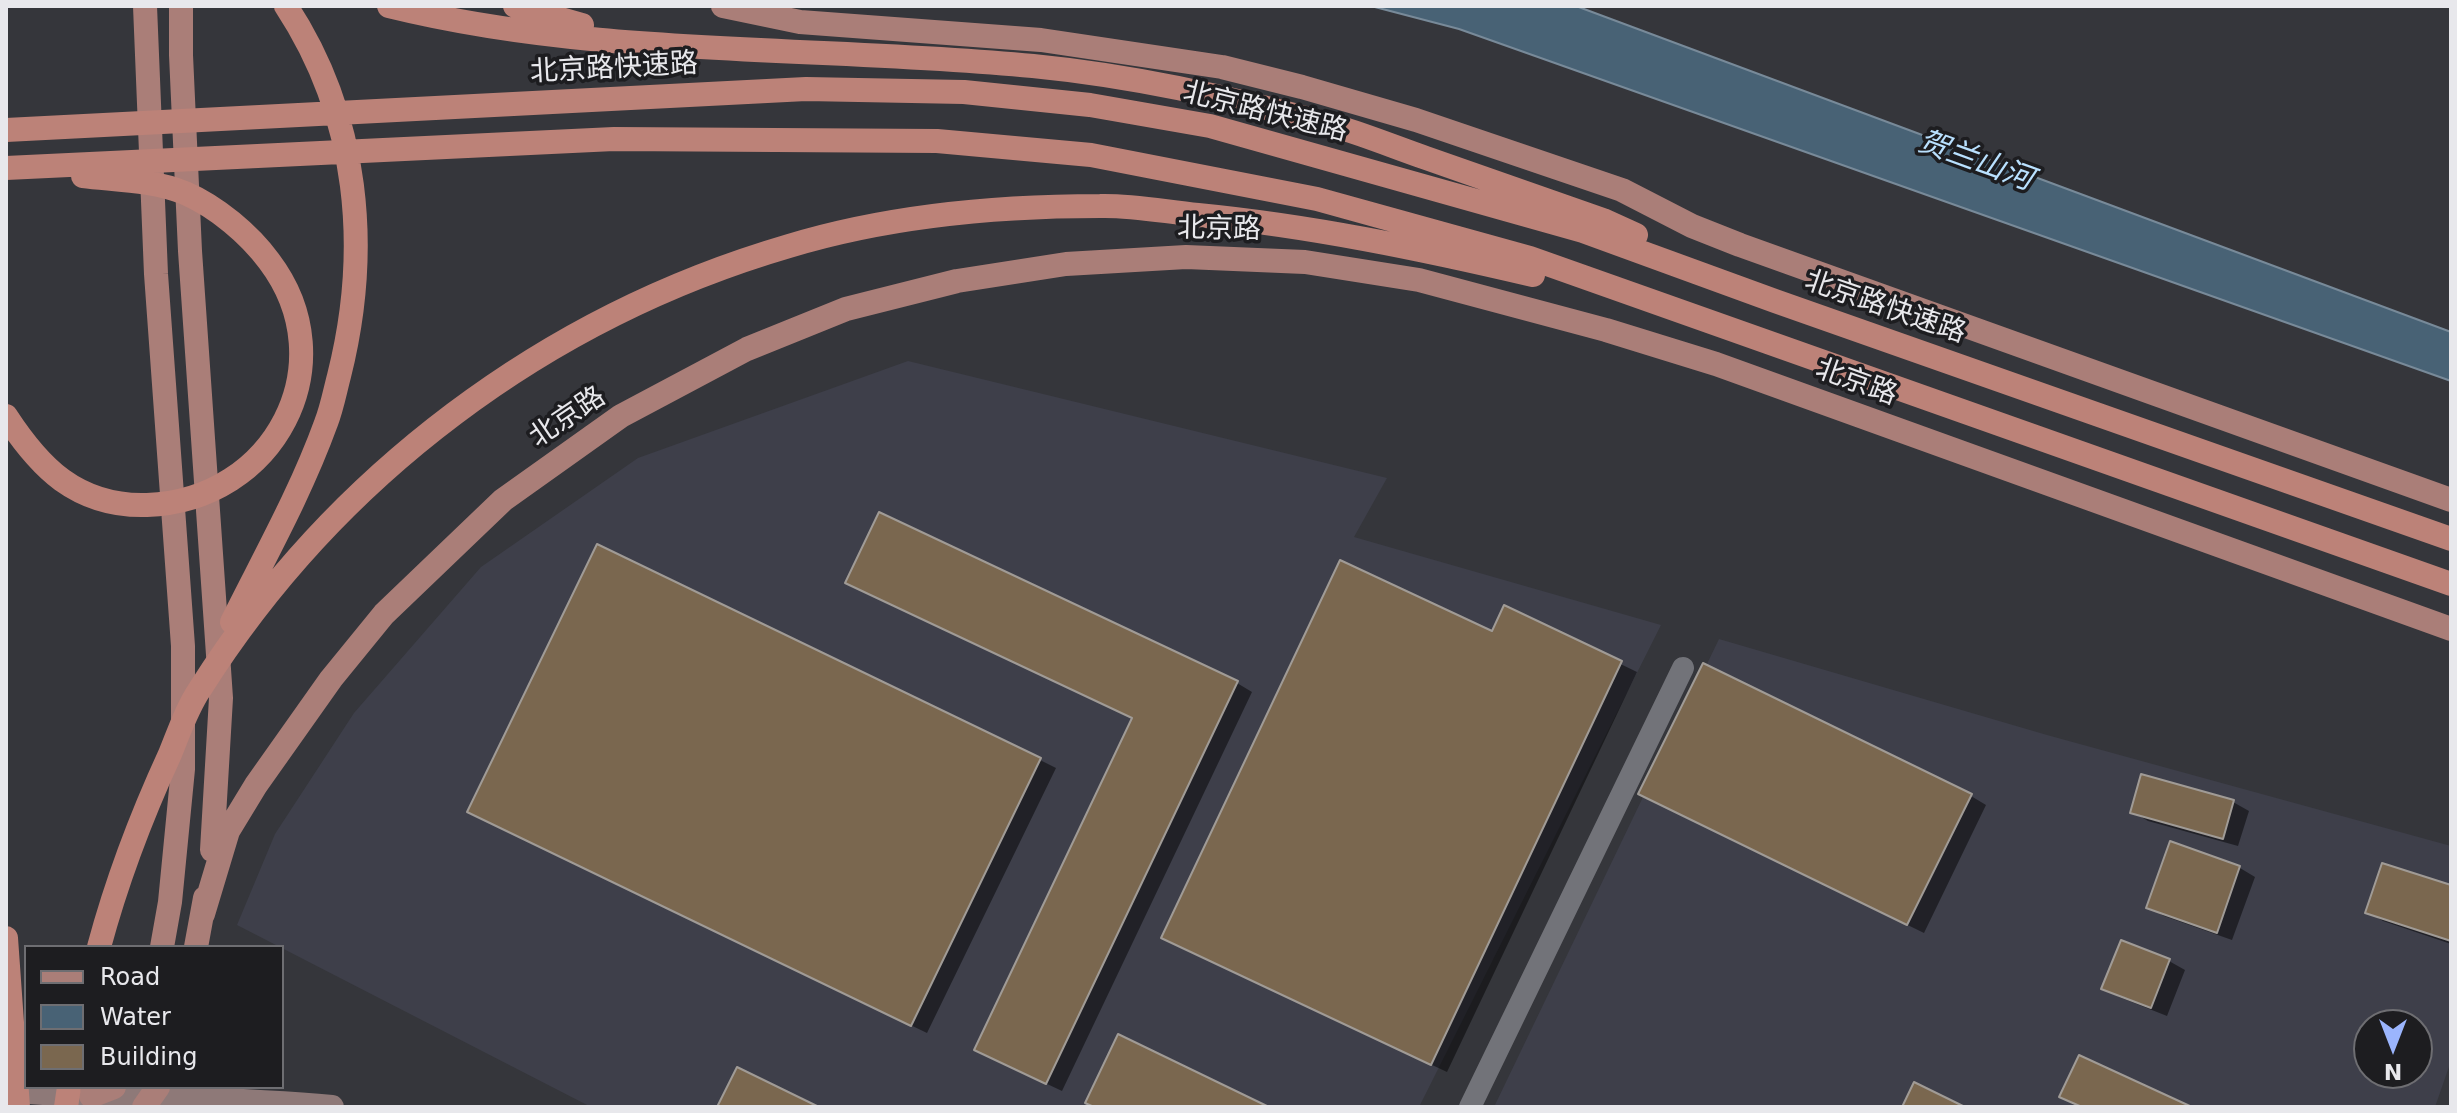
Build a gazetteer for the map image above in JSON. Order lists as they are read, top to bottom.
{
  "streets": {
    "highway": ["北京路快速路"],
    "main road": ["北京路"]
  },
  "water": ["贺兰山河"],
  "legend": ["Road", "Water", "Building"],
  "north": "bottom"
}
